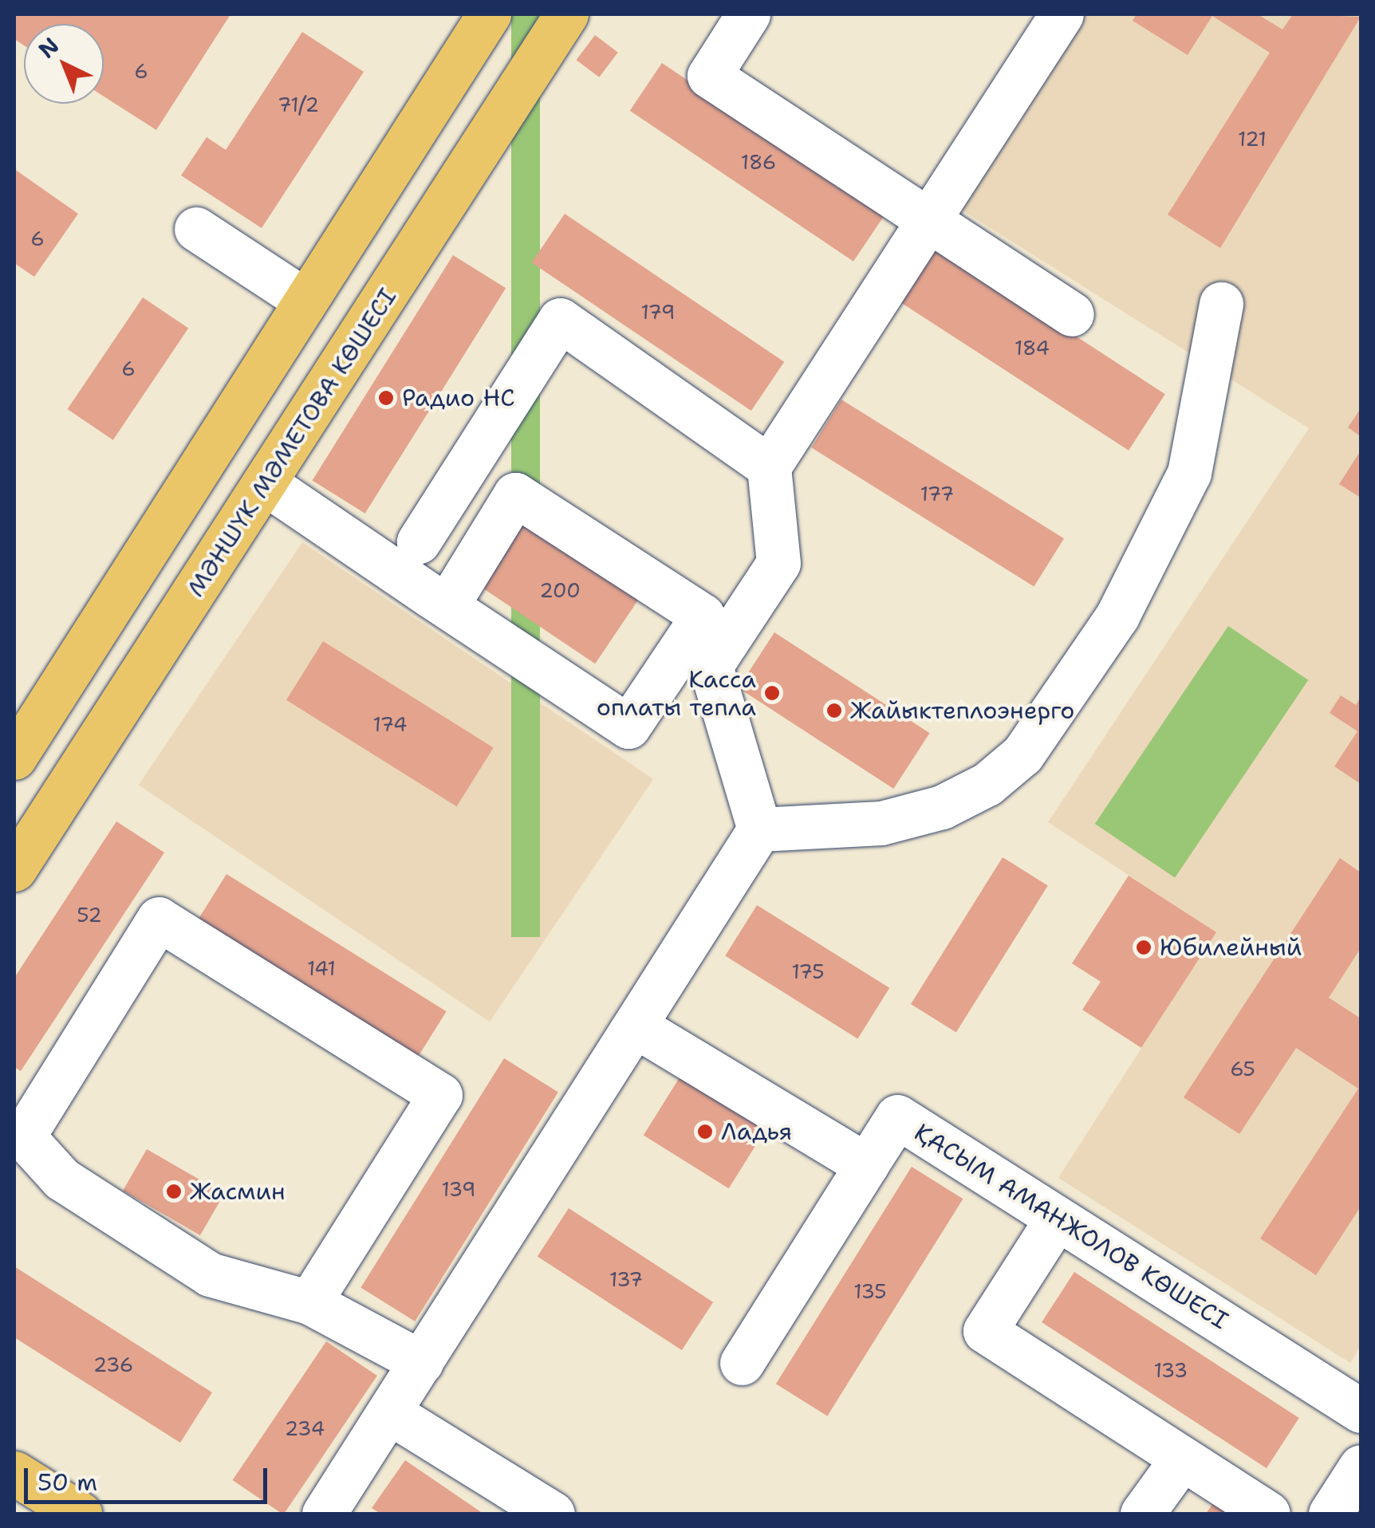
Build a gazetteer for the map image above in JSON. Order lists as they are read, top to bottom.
{
  "streets": {
    "main road": ["МӘНШҮК МӘМЕТОВА КӨШЕСІ"],
    "street": ["ҚАСЫМ АМАНЖОЛОВ КӨШЕСІ"]
  },
  "places": [
    "Радио НС",
    "Касса оплаты тепла",
    "Жайыктеплоэнерго",
    "Юбилейный",
    "Ладья",
    "Жасмин"
  ],
  "house_numbers": [
    "6",
    "71/2",
    "121",
    "186",
    "6",
    "179",
    "184",
    "6",
    "177",
    "200",
    "174",
    "52",
    "141",
    "175",
    "65",
    "139",
    "137",
    "135",
    "236",
    "133",
    "234"
  ],
  "scale_bar": "50 m",
  "north": "top left"
}
